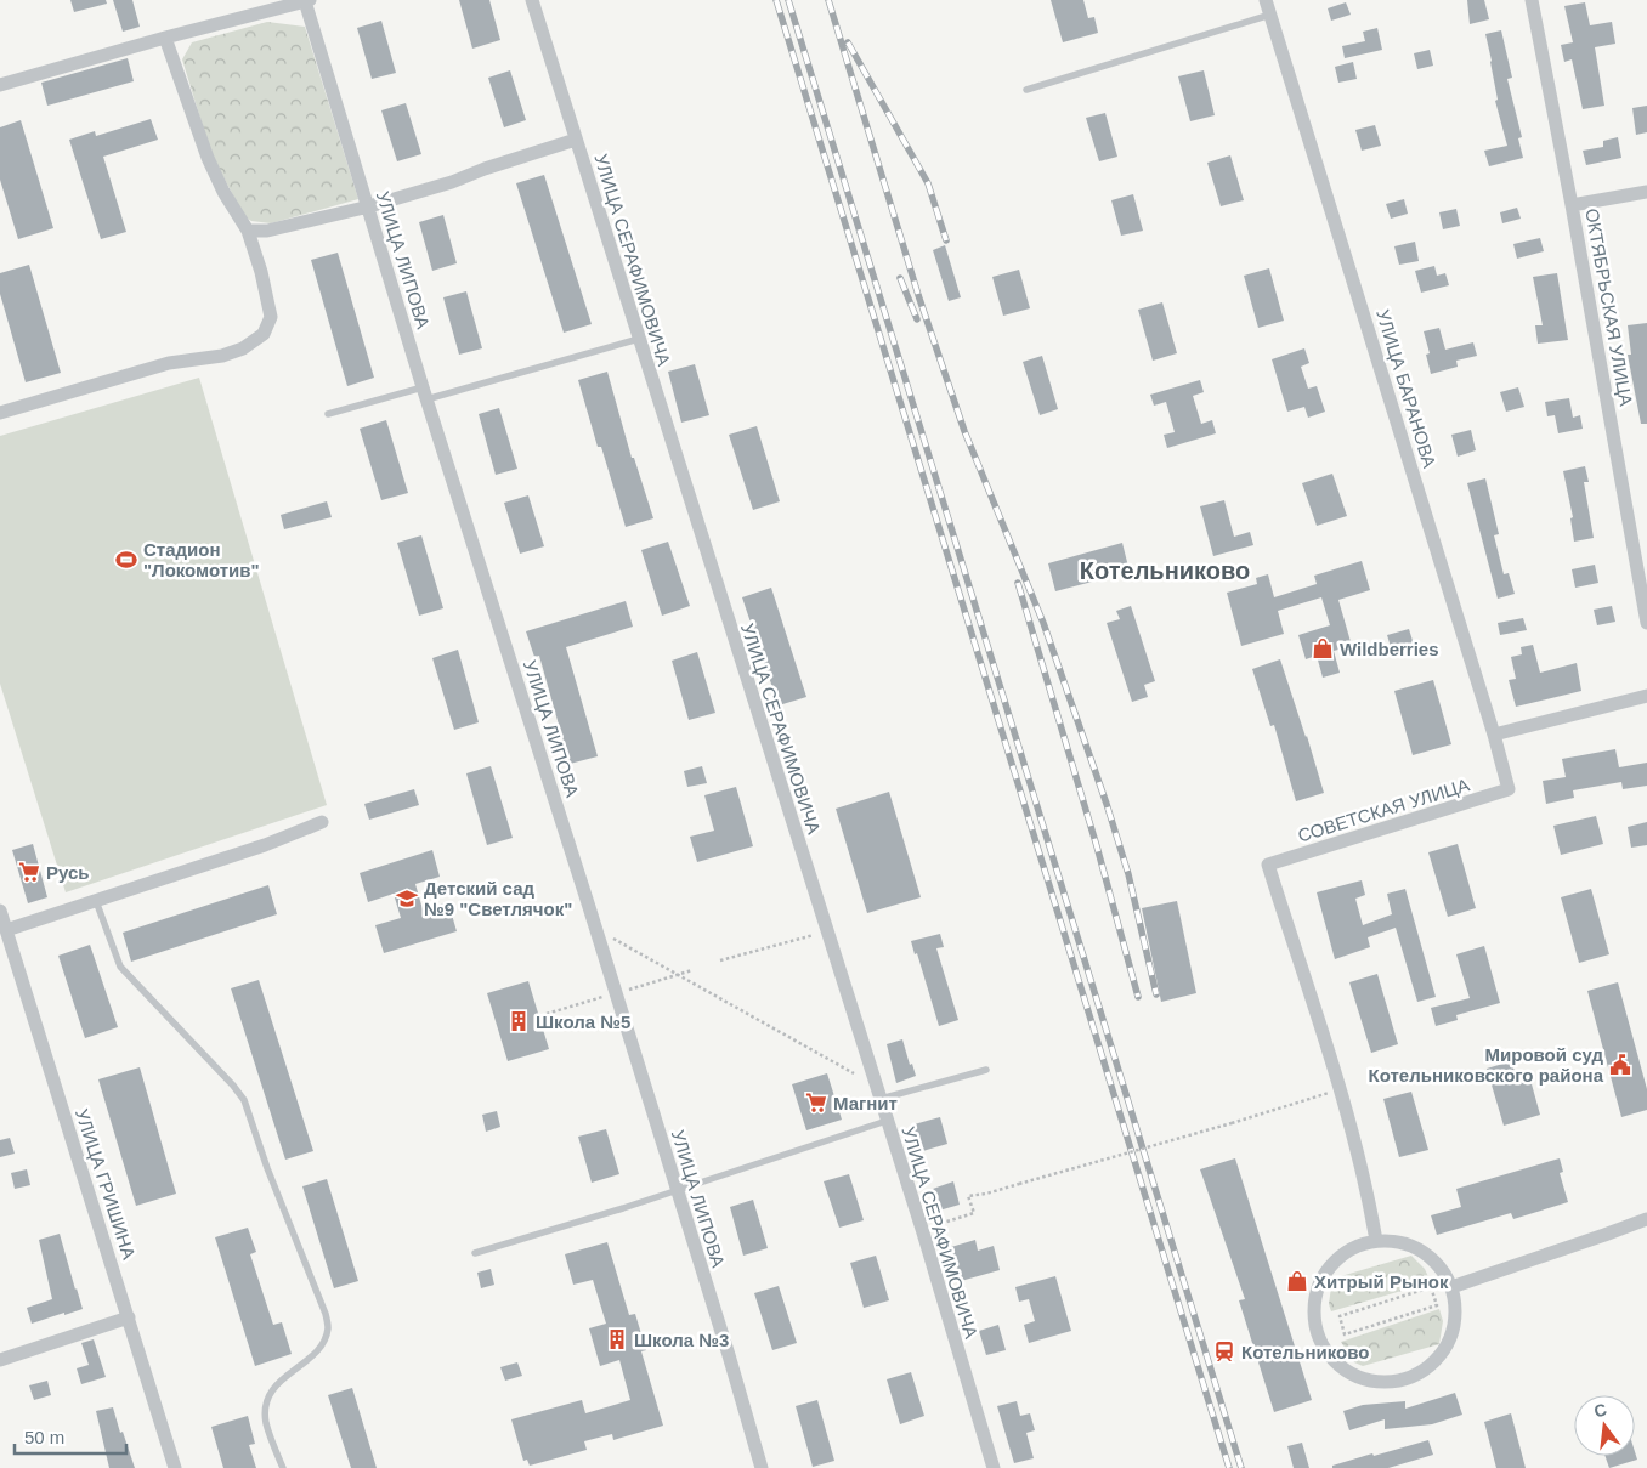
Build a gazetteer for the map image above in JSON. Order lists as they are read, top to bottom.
{
  "streets": {
    "street": [
      "УЛИЦА ЛИПОВА",
      "УЛИЦА СЕРАФИМОВИЧА",
      "ОКТЯБРЬСКАЯ УЛИЦА",
      "УЛИЦА БАРАНОВА",
      "СОВЕТСКАЯ УЛИЦА",
      "УЛИЦА ГРИШИНА"
    ]
  },
  "crossings": [
    ["УЛИЦА БАРАНОВА", "СОВЕТСКАЯ УЛИЦА"]
  ],
  "districts": ["Котельниково"],
  "places": {
    "sports": ["Стадион \"Локомотив\""],
    "shop": ["Wildberries", "Хитрый Рынок"],
    "supermarket": ["Русь", "Магнит"],
    "school or university": ["Детский сад №9 \"Светлячок\""],
    "building": ["Школа №5", "Школа №3"],
    "public building": ["Мировой суд Котельниковского района"],
    "station": ["Котельниково"]
  },
  "scale_bar": "50 m",
  "north": "top"
}
